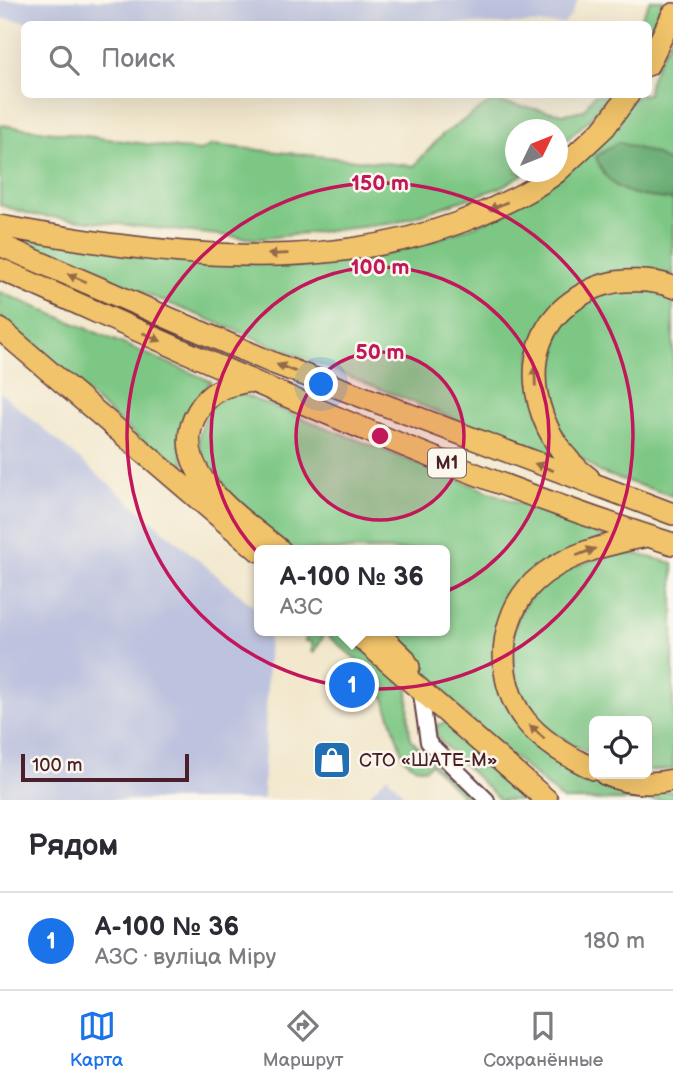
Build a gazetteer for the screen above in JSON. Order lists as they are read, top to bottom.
{
  "streets": {
    "highway": ["М1"]
  },
  "places": {
    "shop": ["СТО «ШАТЕ-М»"]
  },
  "scale_bar": "100 m",
  "north": "top right",
  "page": {
    "search": "Поиск",
    "popup": ["А-100 № 36", "АЗС"],
    "pins": "1",
    "scale": "100 m",
    "heading": "Рядом",
    "list": [
      {
        "mark": "1",
        "name": "А-100 № 36",
        "note": "АЗС · вуліца Міру",
        "value": "180 m"
      }
    ],
    "nav": ["Карта", "Маршрут", "Сохранённые"]
  },
  "rings": ["150 m", "100 m", "50 m"]
}
